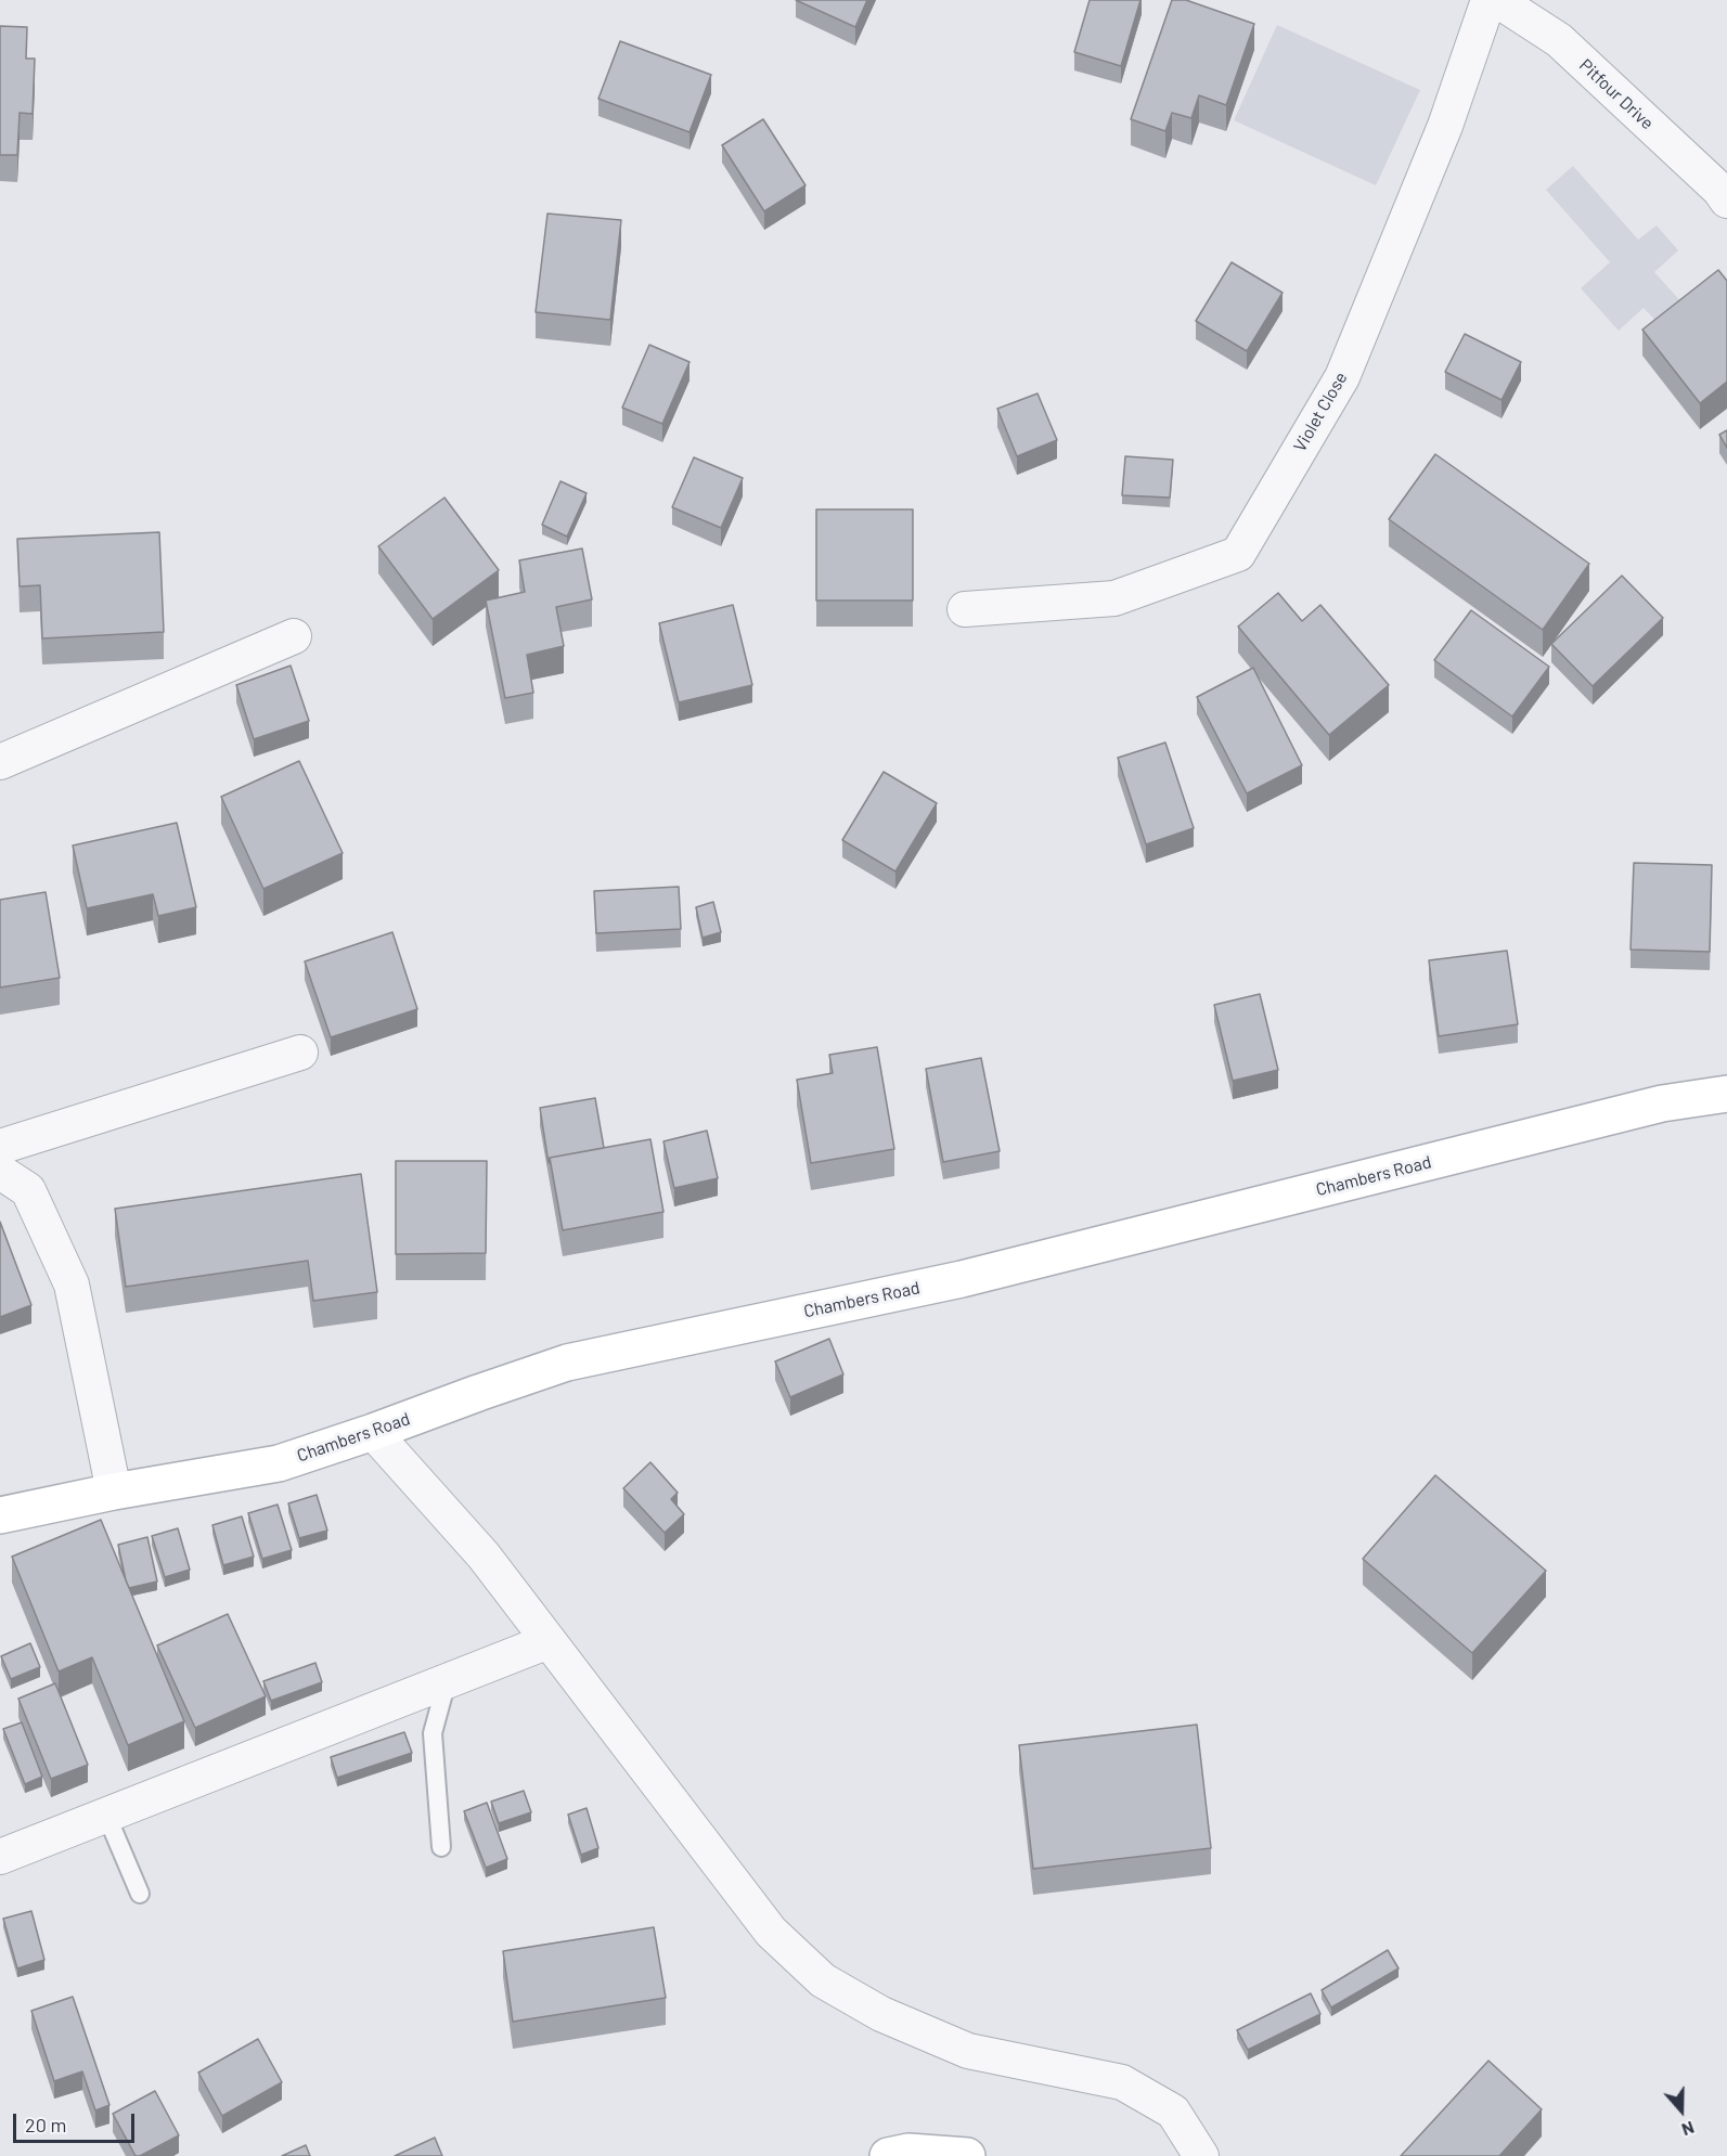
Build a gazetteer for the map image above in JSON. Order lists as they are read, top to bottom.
{
  "streets": {
    "street": ["Pitfour Drive", "Violet Close", "Chambers Road"]
  },
  "scale_bar": "20 m",
  "north": "bottom"
}
